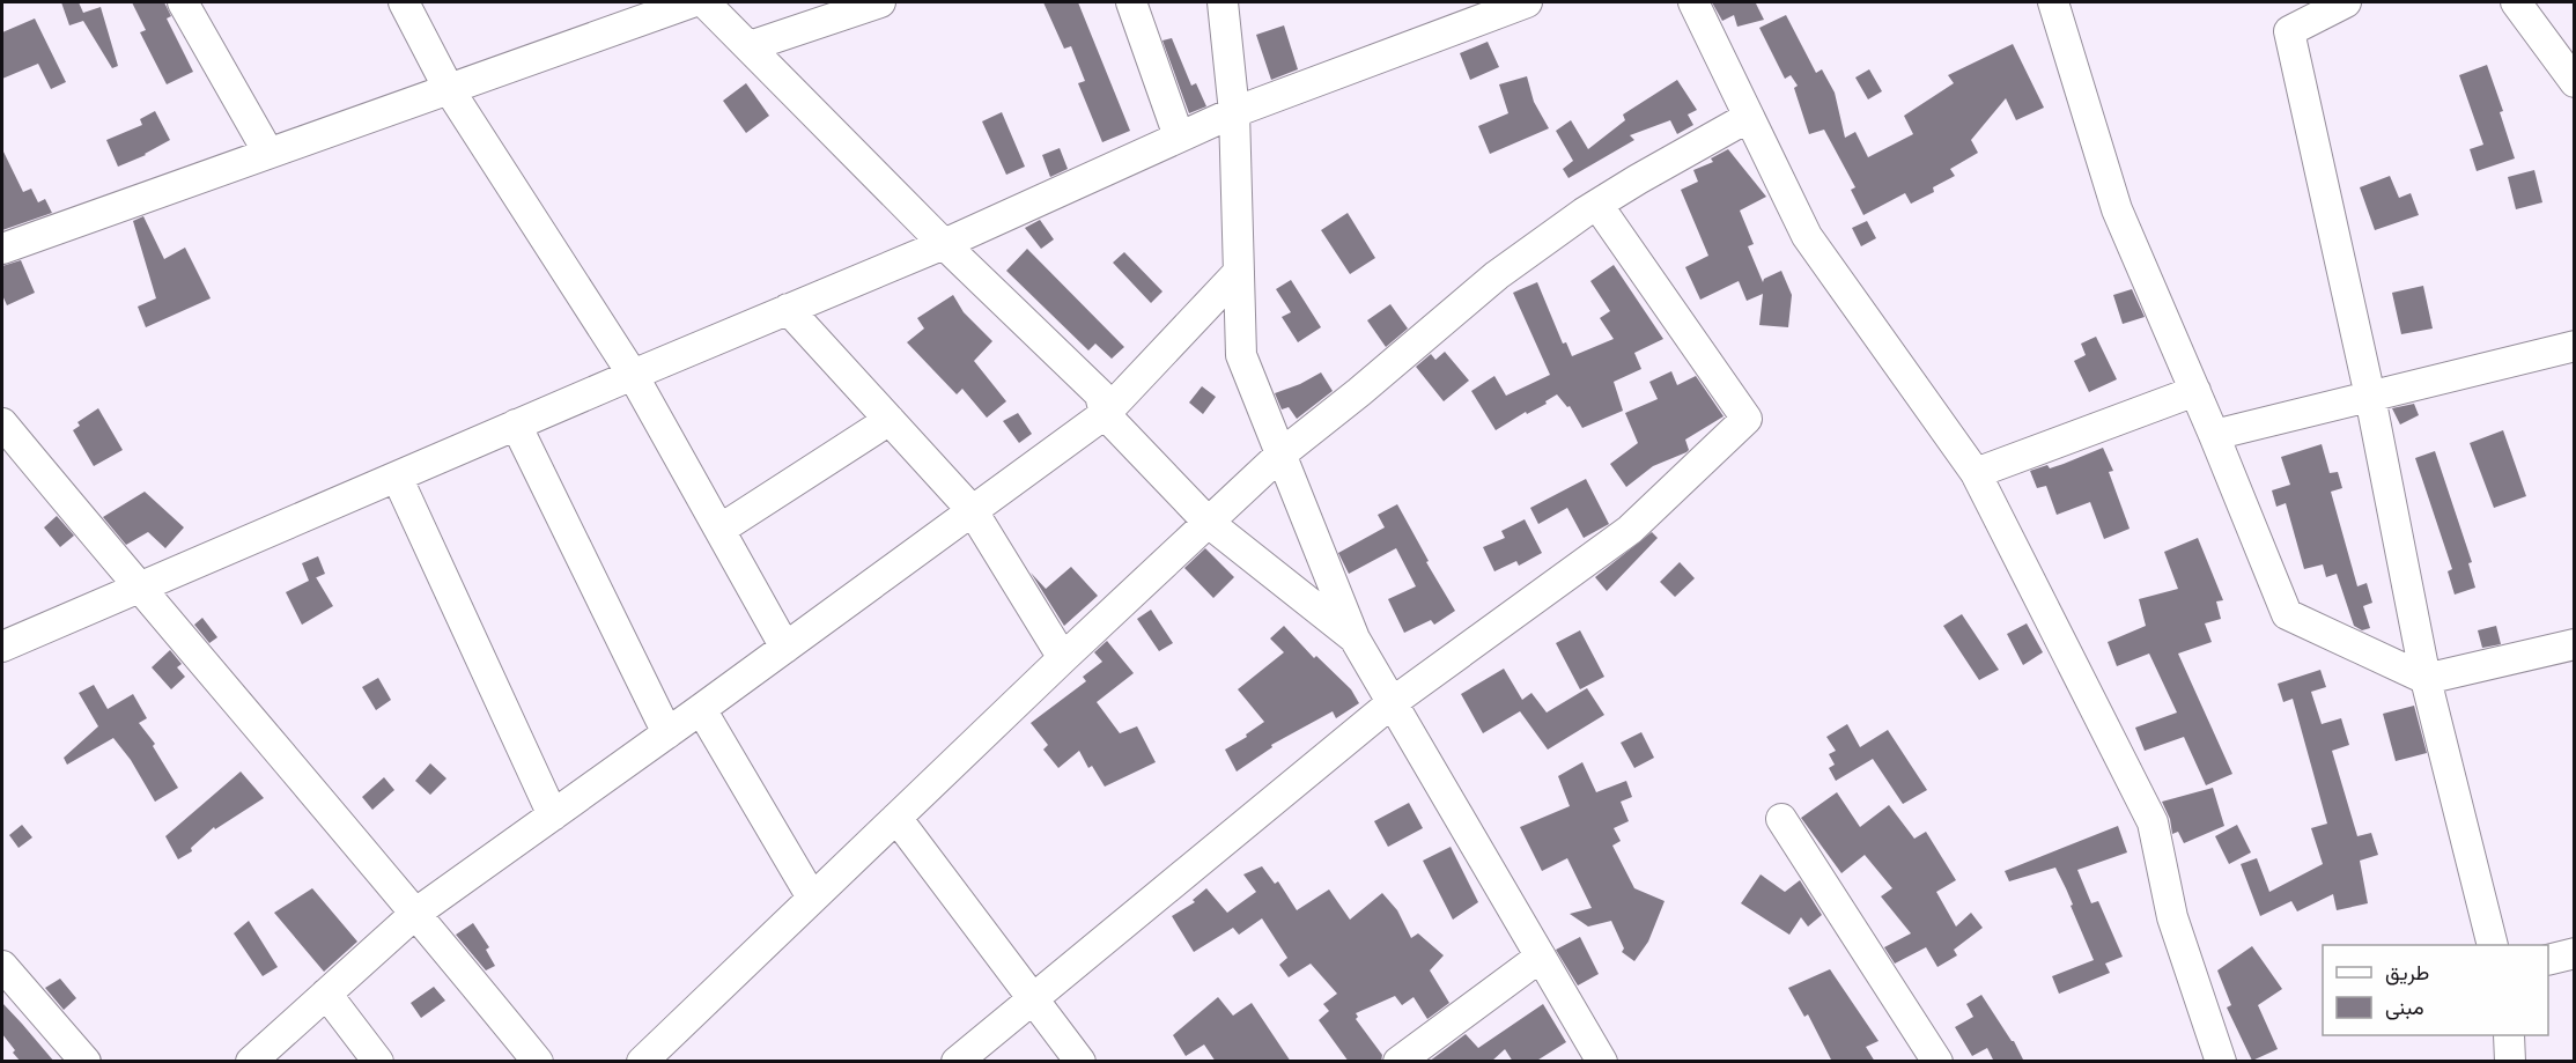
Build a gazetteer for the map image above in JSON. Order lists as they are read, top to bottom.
{
  "legend": ["طريق", "مبنى"]
}
